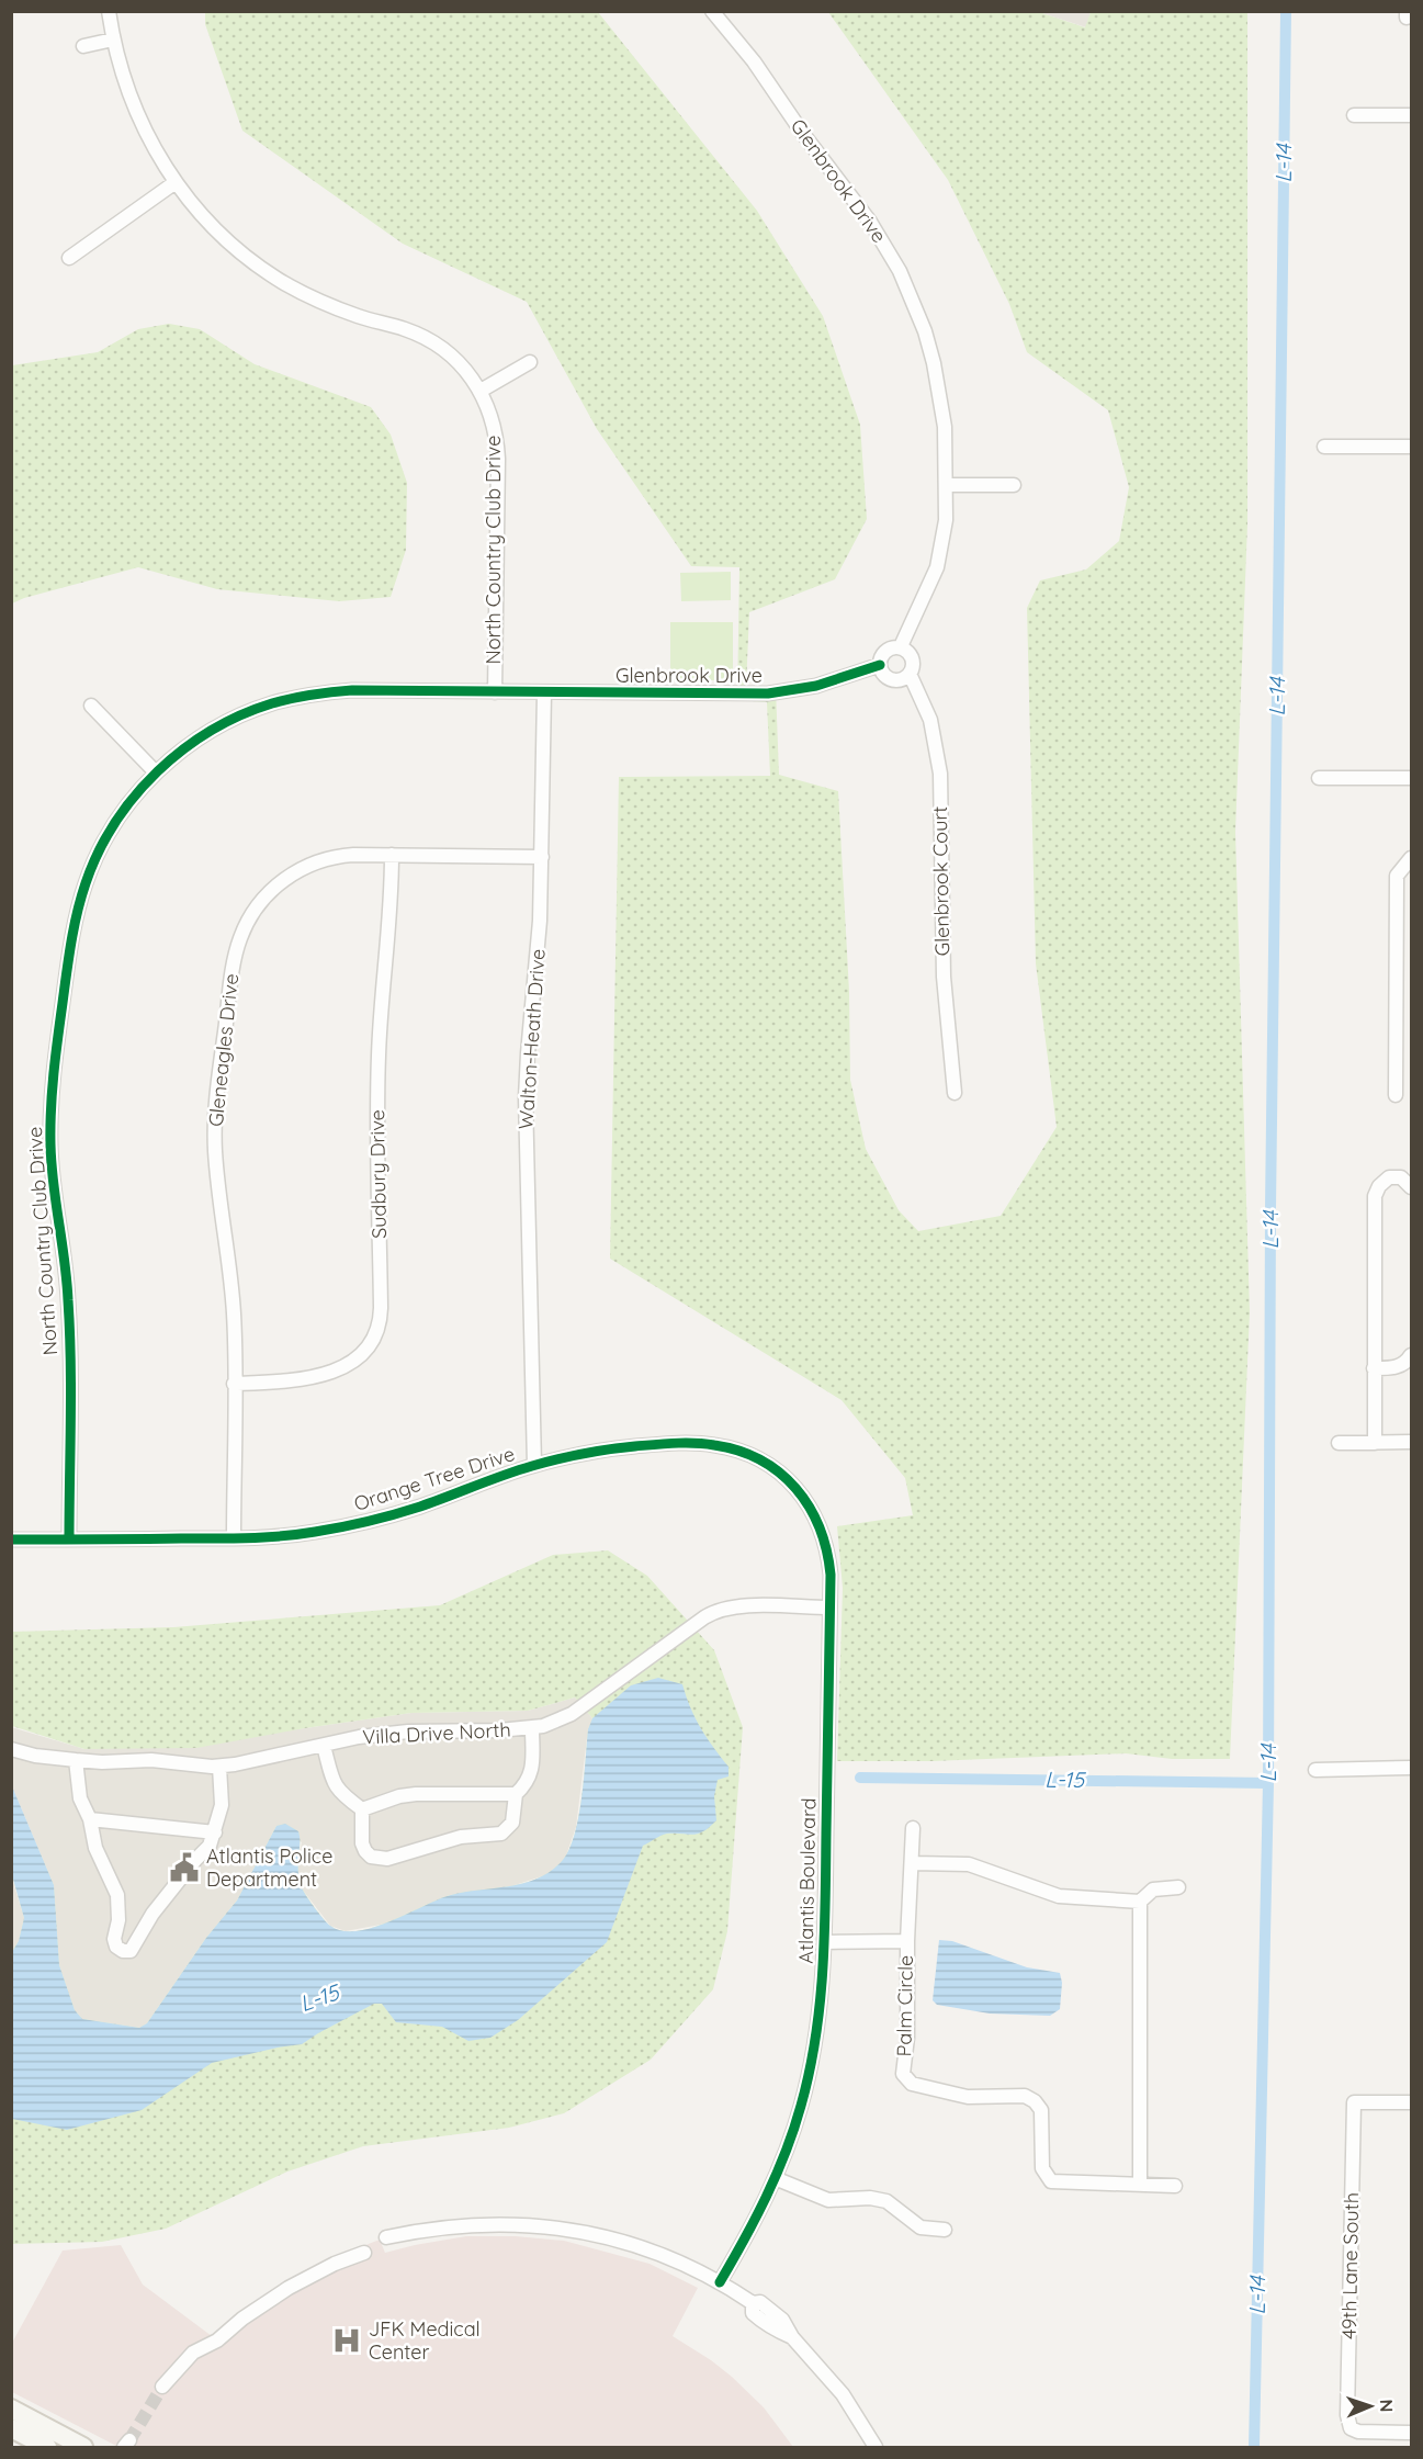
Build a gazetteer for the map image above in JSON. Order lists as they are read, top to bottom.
{
  "streets": {
    "street": [
      "Glenbrook Drive",
      "North Country Club Drive",
      "Glenbrook Court",
      "Walton-Heath Drive",
      "Gleneagles Drive",
      "Sudbury Drive",
      "Orange Tree Drive",
      "Villa Drive North",
      "Atlantis Boulevard",
      "Palm Circle",
      "49th Lane South"
    ]
  },
  "crossings": [
    ["Glenbrook Drive", "North Country Club Drive"],
    ["Glenbrook Drive", "Glenbrook Court"],
    ["Glenbrook Drive", "Walton-Heath Drive"],
    ["North Country Club Drive", "Orange Tree Drive"],
    ["Walton-Heath Drive", "Gleneagles Drive"],
    ["Walton-Heath Drive", "Orange Tree Drive"],
    ["Gleneagles Drive", "Sudbury Drive"],
    ["Gleneagles Drive", "Orange Tree Drive"],
    ["Orange Tree Drive", "Atlantis Boulevard"],
    ["Villa Drive North", "Atlantis Boulevard"],
    ["Atlantis Boulevard", "Palm Circle"]
  ],
  "water": ["L-14", "L-15"],
  "places": {
    "public building": ["Atlantis Police Department"],
    "hospital": ["JFK Medical Center"]
  },
  "north": "right"
}
